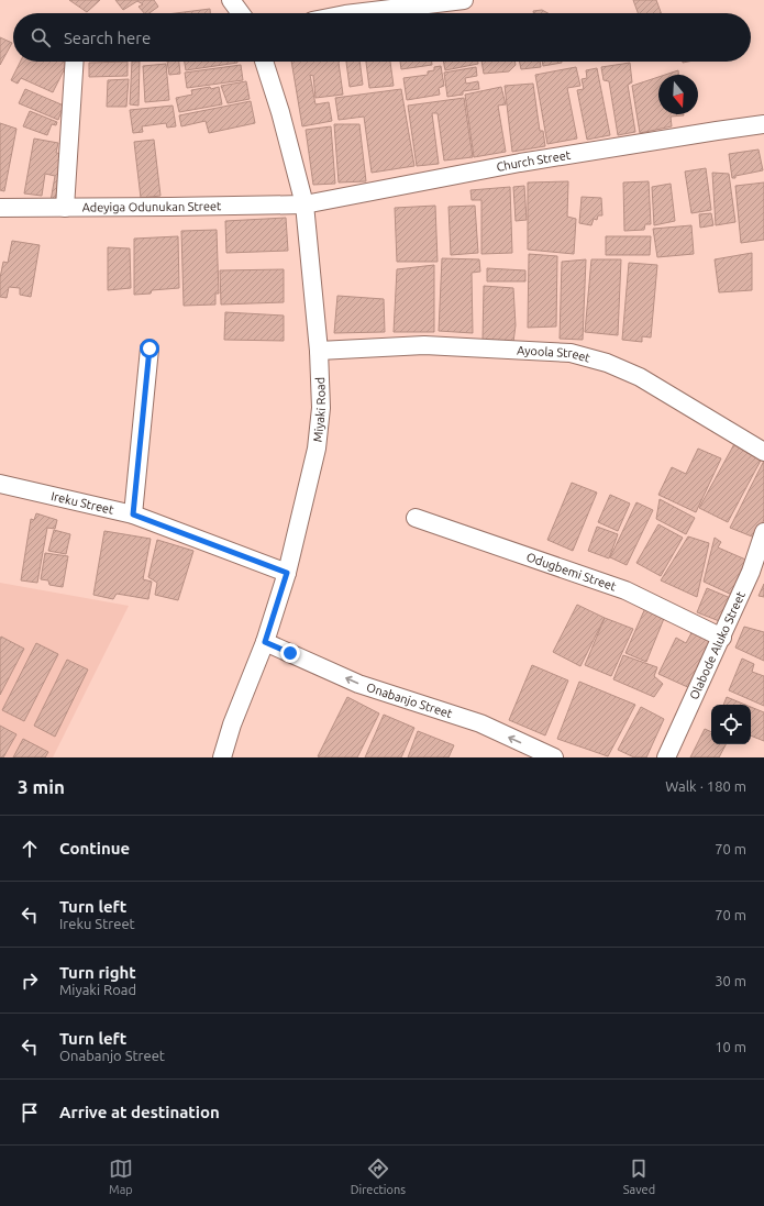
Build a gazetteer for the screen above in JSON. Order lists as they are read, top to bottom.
{
  "streets": {
    "street": [
      "Church Street",
      "Adeyiga Odunukan Street",
      "Ayoola Street",
      "Miyaki Road",
      "Ireku Street",
      "Odugbemi Street",
      "Olabode Aluko Street",
      "Onabanjo Street"
    ]
  },
  "crossings": [
    ["Church Street", "Adeyiga Odunukan Street"],
    ["Church Street", "Miyaki Road"],
    ["Adeyiga Odunukan Street", "Miyaki Road"],
    ["Ayoola Street", "Miyaki Road"],
    ["Miyaki Road", "Ireku Street"],
    ["Miyaki Road", "Onabanjo Street"],
    ["Odugbemi Street", "Olabode Aluko Street"]
  ],
  "one_way": ["Onabanjo Street"],
  "north": "bottom",
  "page": {
    "search": "Search here",
    "heading": ["3 min", "Walk · 180 m"],
    "list": [
      ["Continue", "70 m"],
      ["Turn left", "Ireku Street", "70 m"],
      ["Turn right", "Miyaki Road", "30 m"],
      ["Turn left", "Onabanjo Street", "10 m"],
      "Arrive at destination"
    ],
    "nav": ["Map", "Directions", "Saved"]
  }
}
